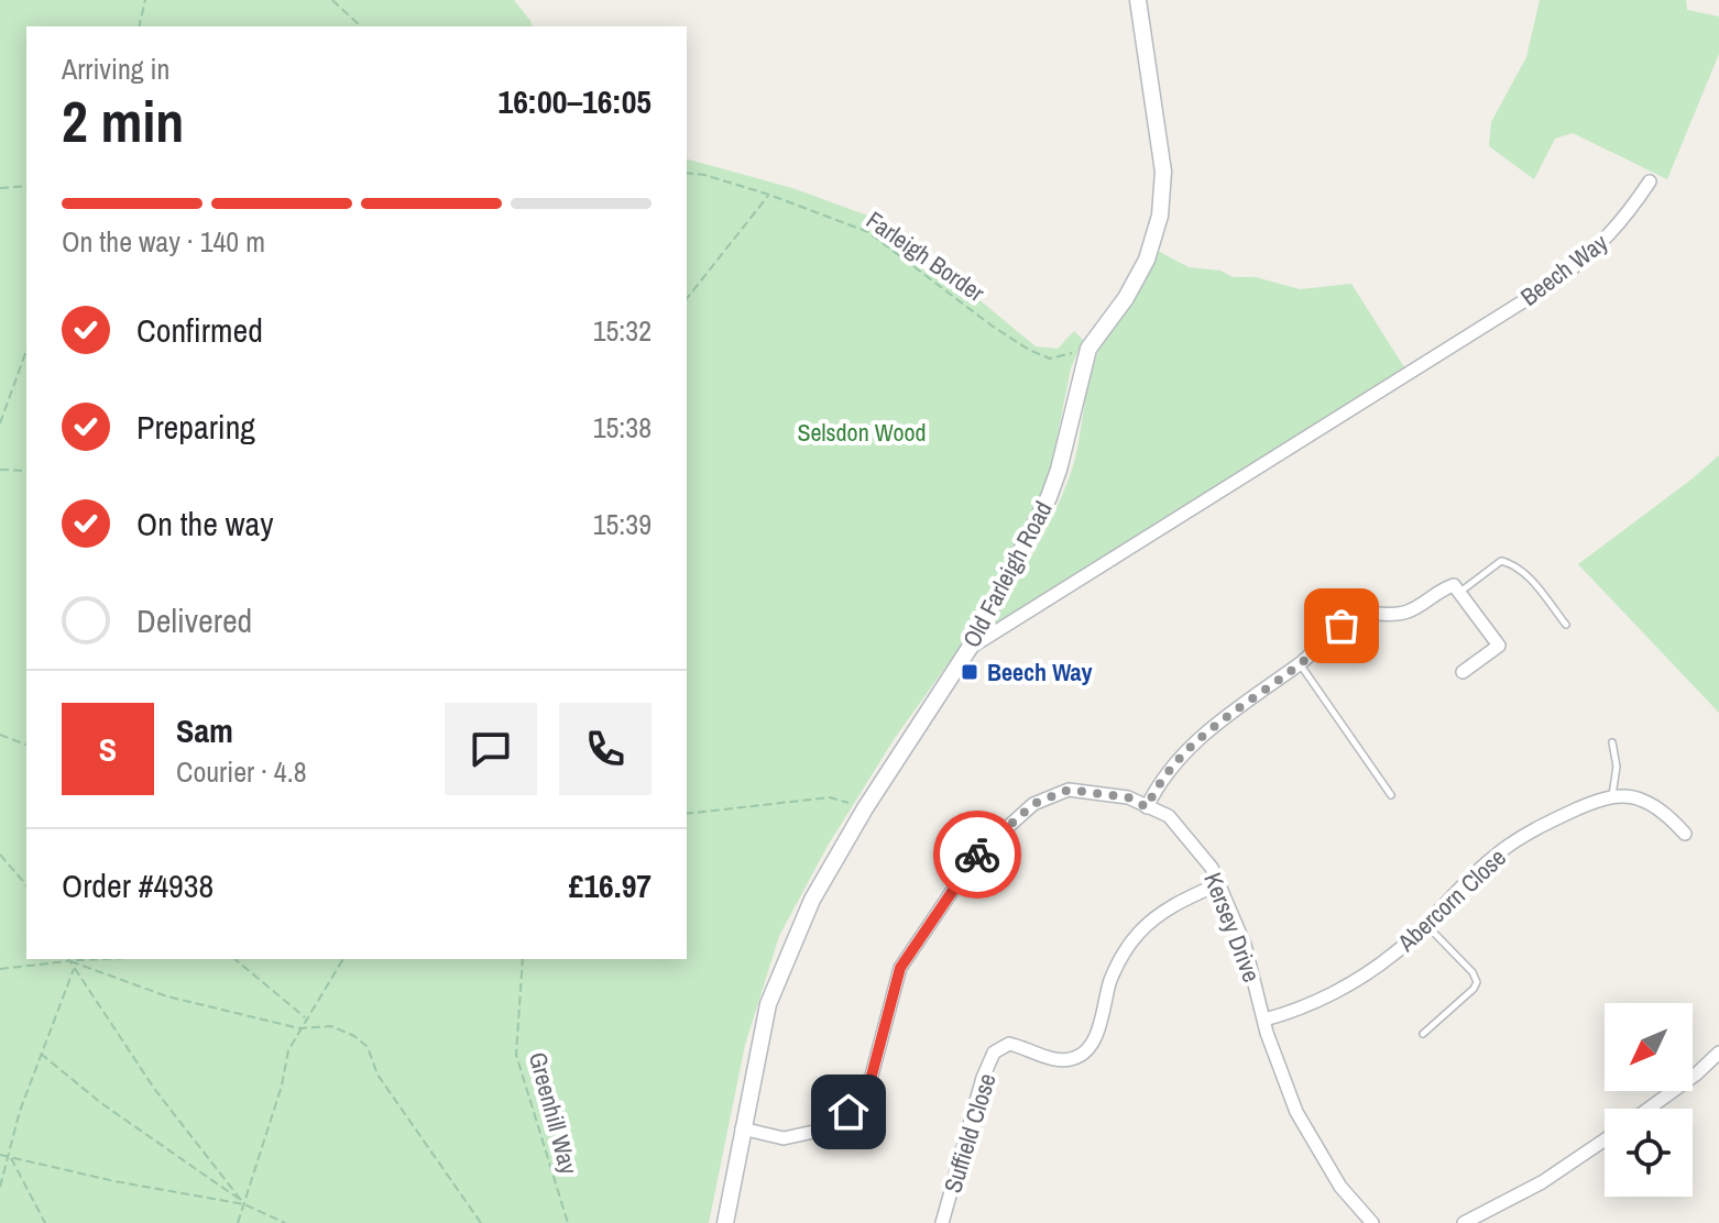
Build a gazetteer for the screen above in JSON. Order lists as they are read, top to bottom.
{
  "streets": {
    "street": [
      "Beech Way",
      "Old Farleigh Road",
      "Abercorn Close",
      "Kersey Drive",
      "Suffield Close"
    ],
    "path": ["Farleigh Border", "Greenhill Way"]
  },
  "crossings": [
    ["Farleigh Border", "Old Farleigh Road"],
    ["Beech Way", "Old Farleigh Road"],
    ["Old Farleigh Road", "Kersey Drive"],
    ["Abercorn Close", "Kersey Drive"],
    ["Kersey Drive", "Suffield Close"]
  ],
  "parks": ["Selsdon Wood"],
  "places": {
    "transit": ["Beech Way"]
  },
  "north": "bottom left",
  "page": {
    "heading": ["2 min", "Arriving in", "16:00–16:05"],
    "panel": [
      "Sam",
      "Courier · 4.8",
      "Order #4938",
      "£16.97"
    ],
    "bar": "On the way · 140 m",
    "list": [
      ["Confirmed", "15:32"],
      ["Preparing", "15:38"],
      ["On the way", "15:39"],
      "Delivered"
    ],
    "round": "S"
  }
}
